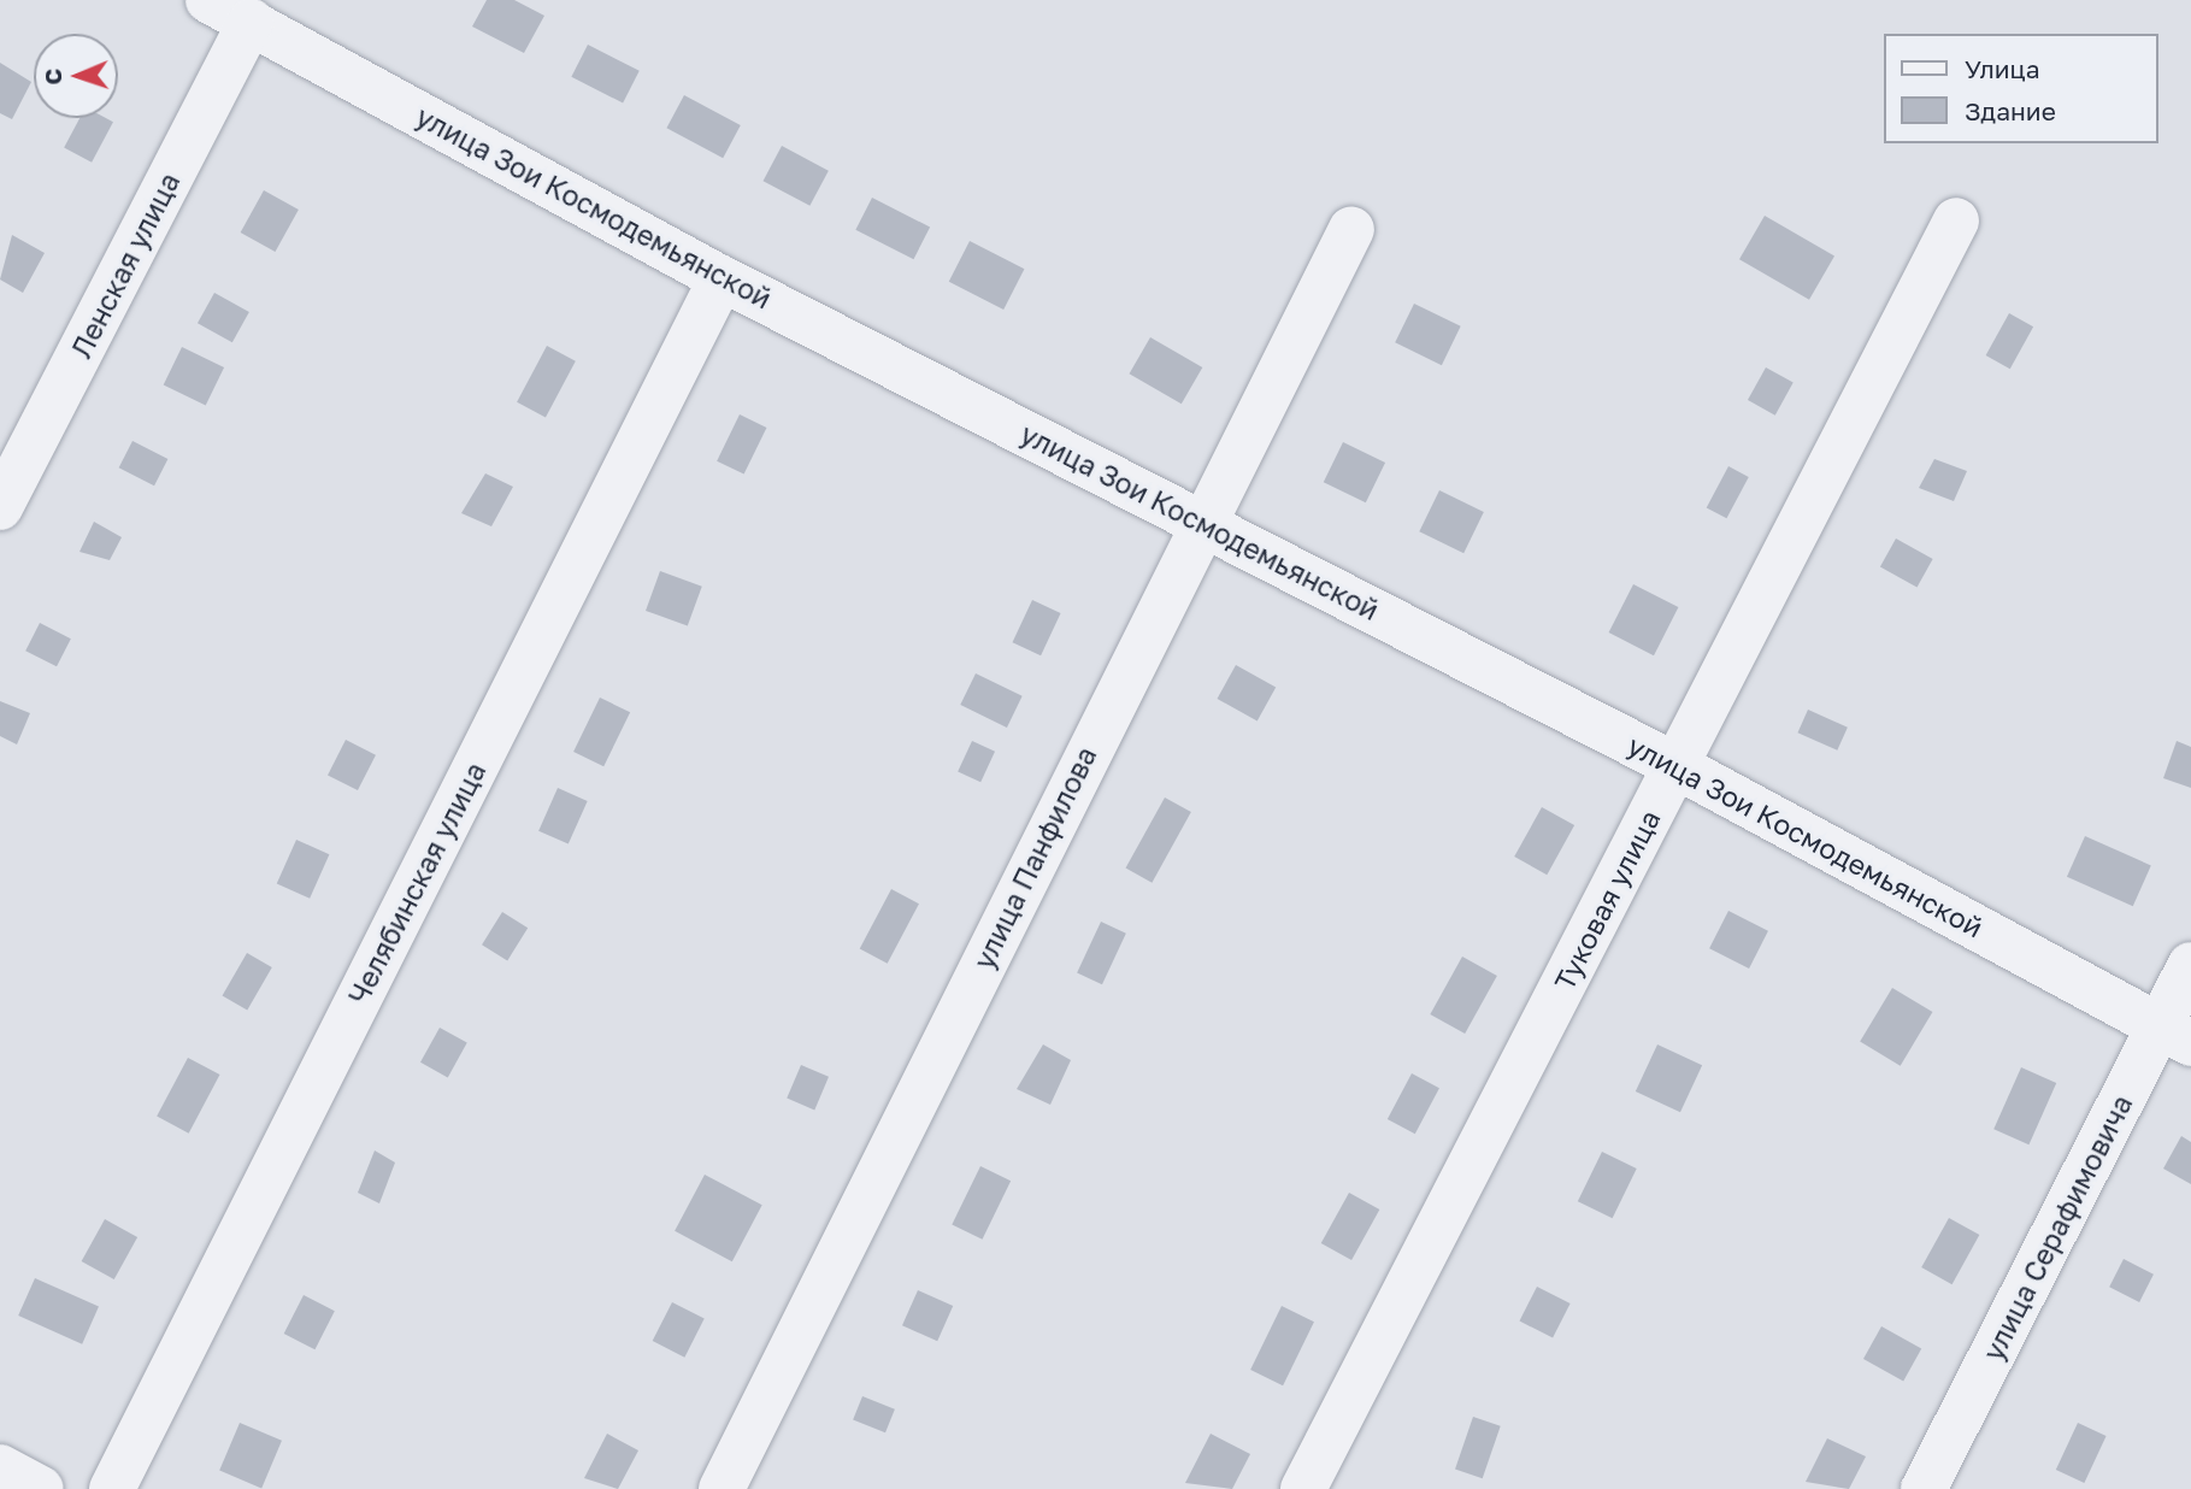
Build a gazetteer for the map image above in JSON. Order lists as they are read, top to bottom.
{
  "streets": {
    "street": [
      "улица Зои Космодемьянской",
      "Ленская улица",
      "улица Панфилова",
      "Челябинская улица",
      "Туковая улица",
      "улица Серафимовича"
    ]
  },
  "crossings": [
    ["улица Зои Космодемьянской", "Ленская улица"],
    ["улица Зои Космодемьянской", "улица Панфилова"],
    ["улица Зои Космодемьянской", "Челябинская улица"],
    ["улица Зои Космодемьянской", "Туковая улица"],
    ["улица Зои Космодемьянской", "улица Серафимовича"]
  ],
  "legend": ["Улица", "Здание"],
  "north": "left"
}
